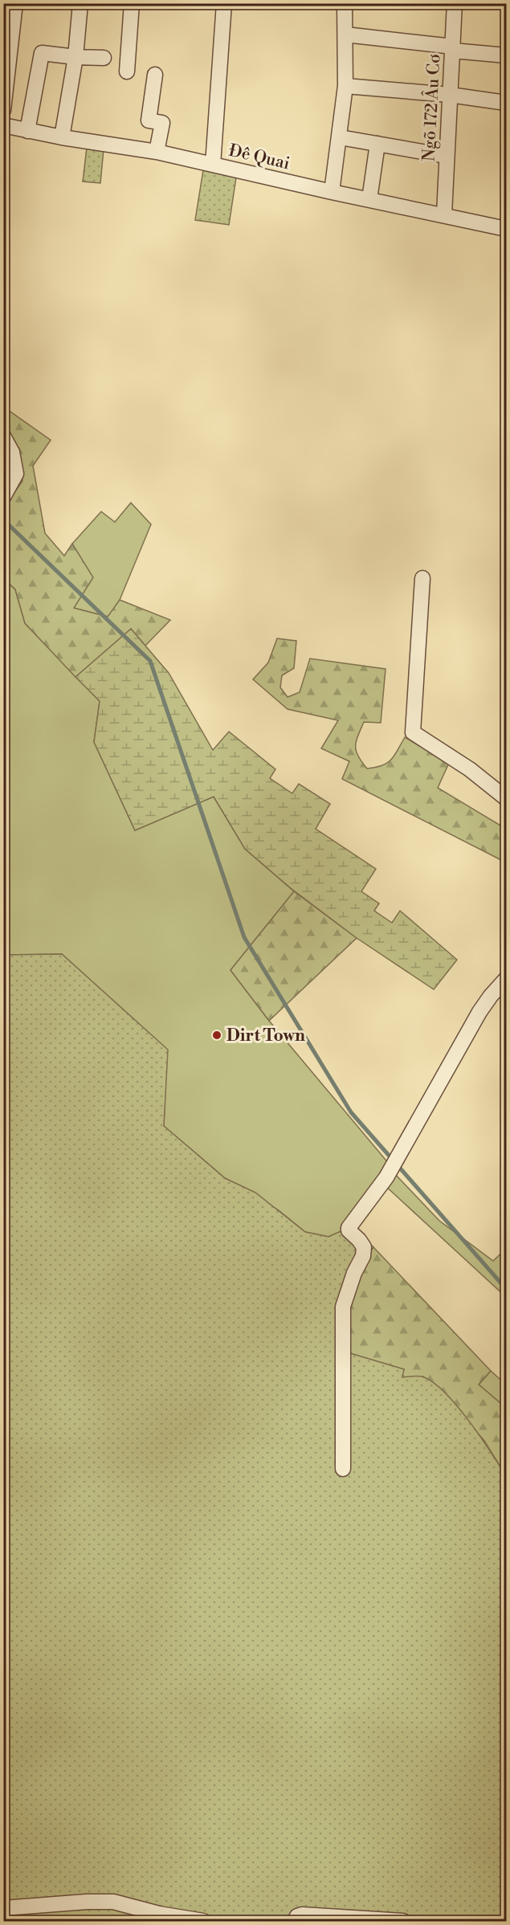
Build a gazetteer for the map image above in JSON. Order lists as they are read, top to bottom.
{
  "streets": {
    "street": ["Ngõ 172 Âu Cơ", "Đê Quai"]
  },
  "crossings": [
    ["Ngõ 172 Âu Cơ", "Đê Quai"]
  ],
  "places": ["Dirt Town"]
}
